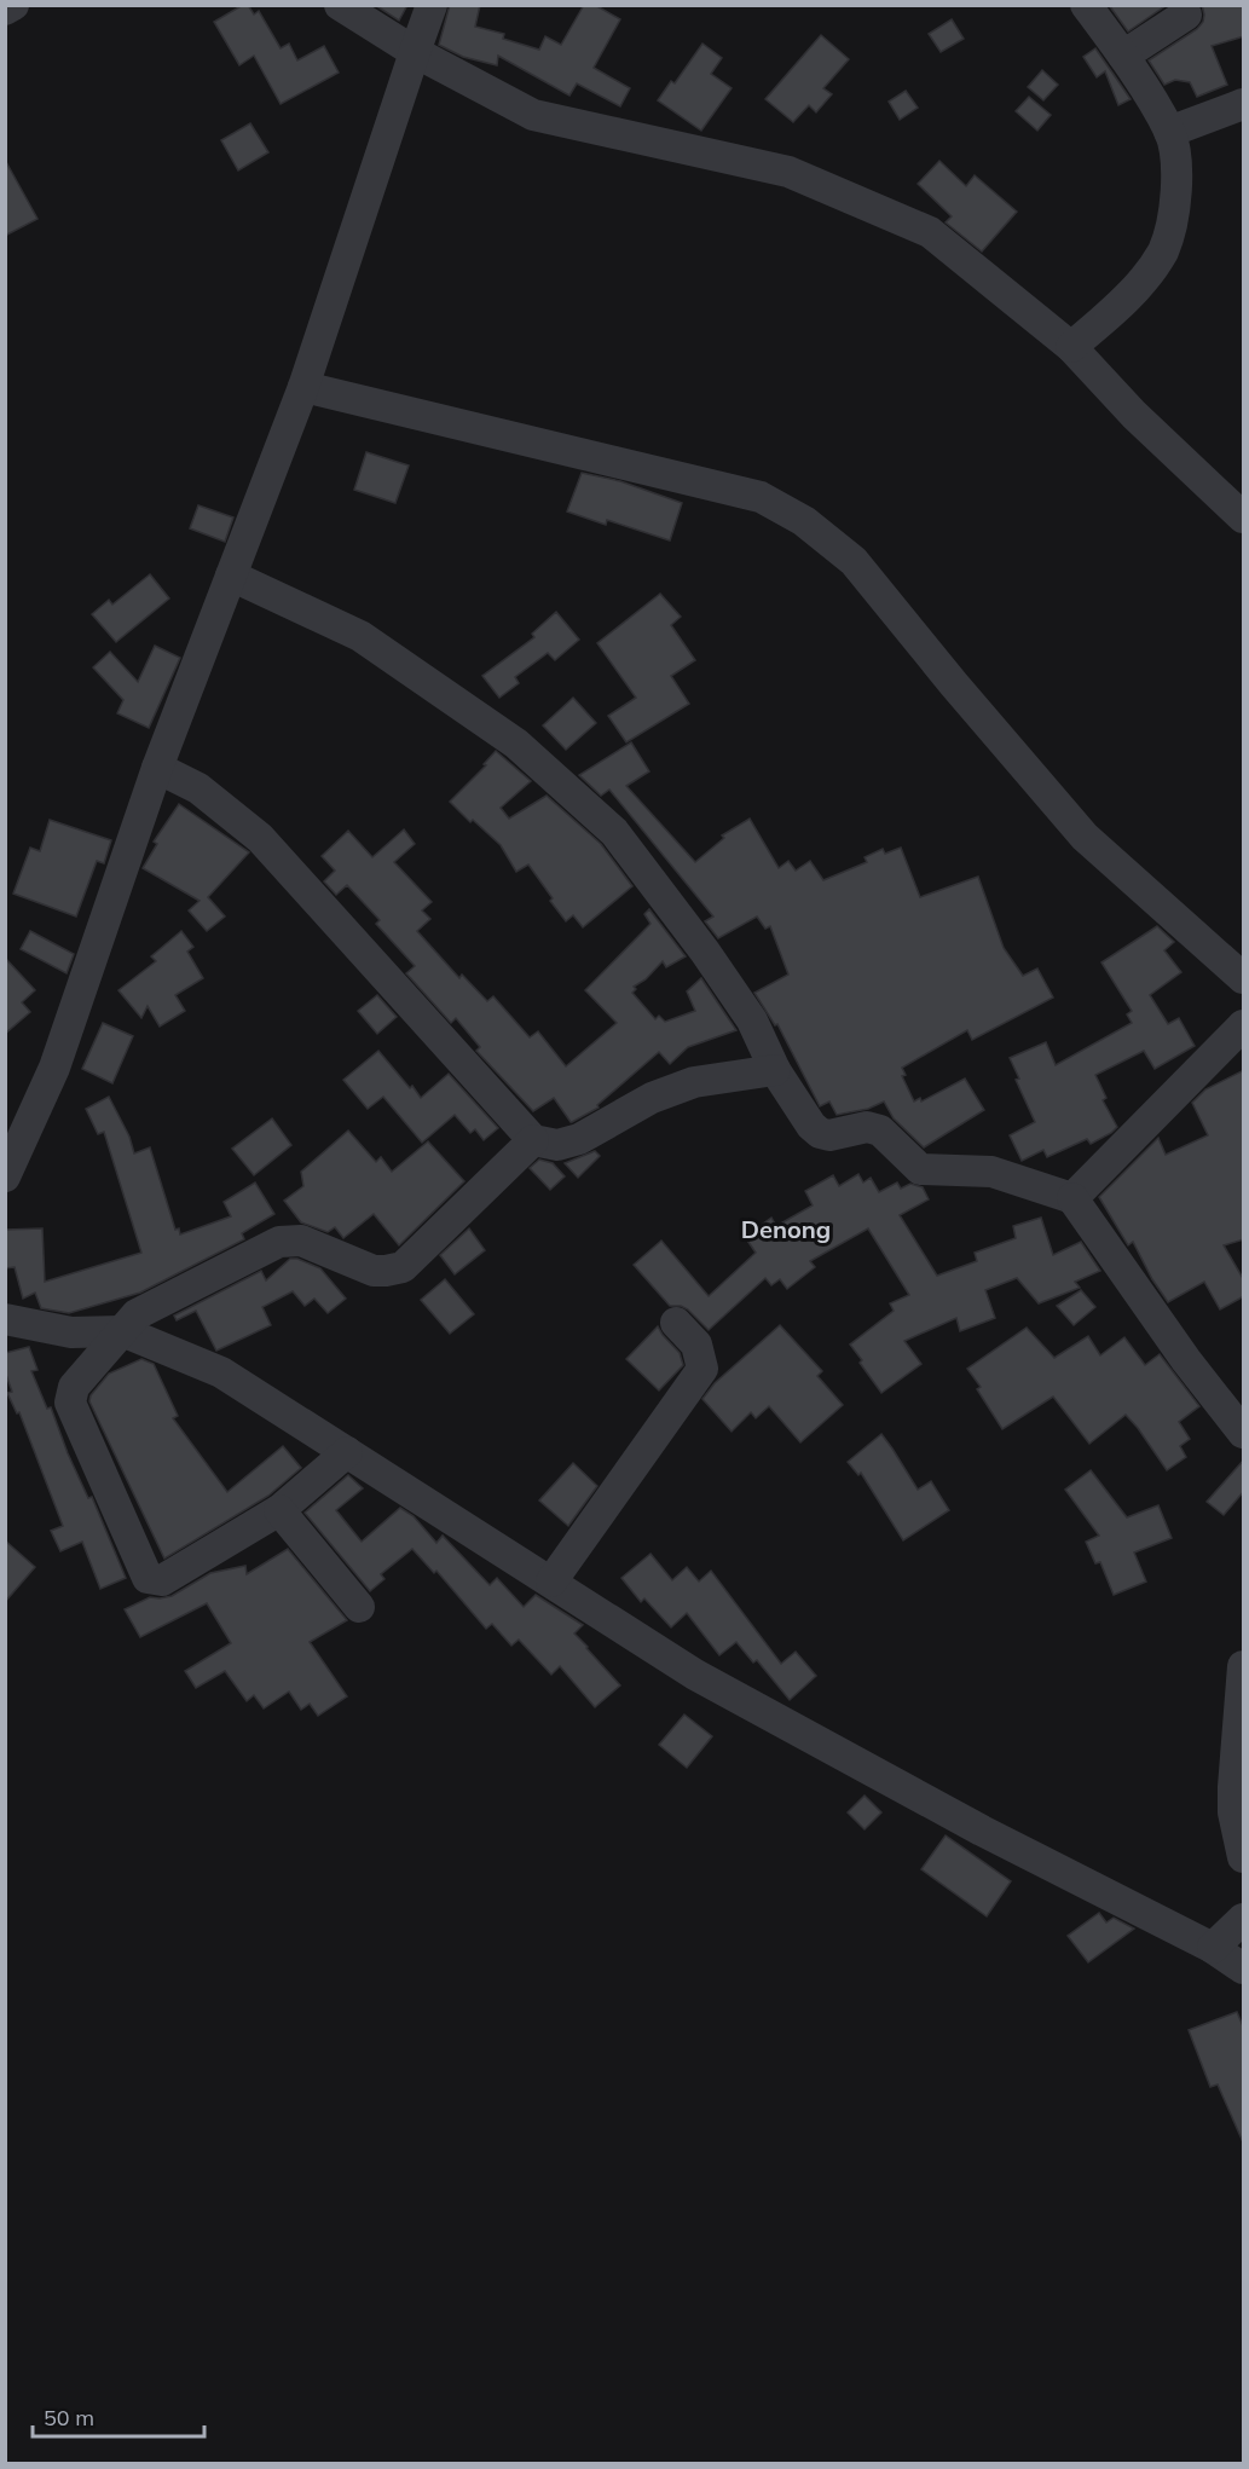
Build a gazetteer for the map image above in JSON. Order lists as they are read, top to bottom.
{
  "districts": ["Denong"],
  "scale_bar": "50 m"
}
